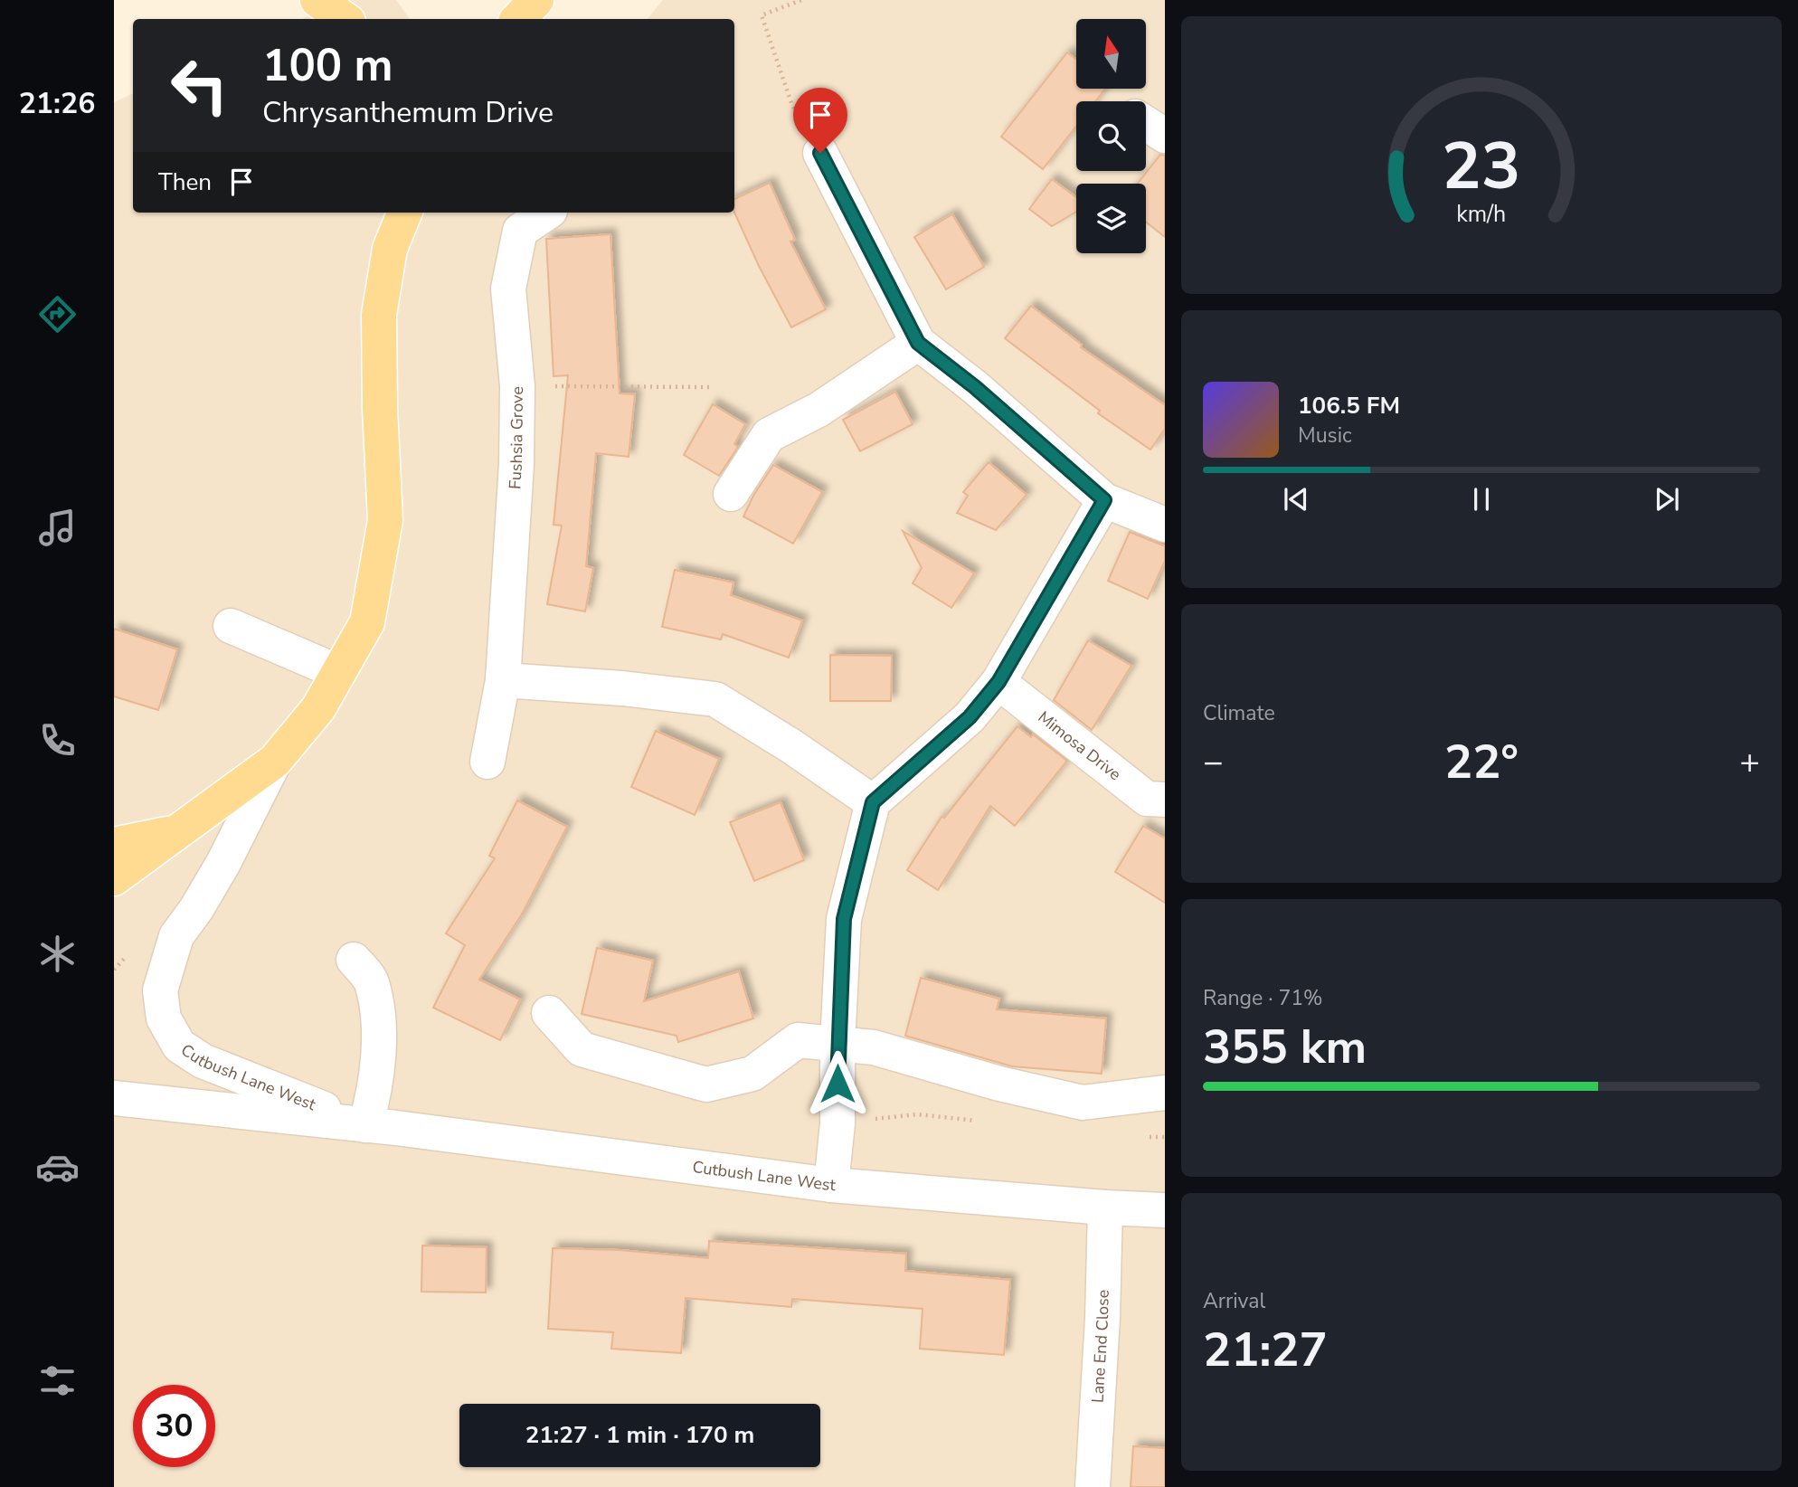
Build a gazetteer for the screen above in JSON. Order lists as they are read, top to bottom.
{
  "streets": {
    "street": [
      "Fushsia Grove",
      "Mimosa Drive",
      "Cutbush Lane West",
      "Lane End Close"
    ]
  },
  "crossings": [
    ["Cutbush Lane West", "Lane End Close"]
  ],
  "north": "top",
  "page": {
    "tabs": "21:26",
    "turn": ["100 m", "Chrysanthemum Drive"],
    "then": "Then",
    "song": ["106.5 FM", "Music"],
    "tile": [
      "Climate",
      ["Range · 71%", "355 km"],
      ["Arrival", "21:27"]
    ],
    "heat": ["−", "22°", "+"],
    "limit": "30",
    "trip": "21:27 · 1 min · 170 m",
    "gauge": ["23", "km/h"]
  }
}
